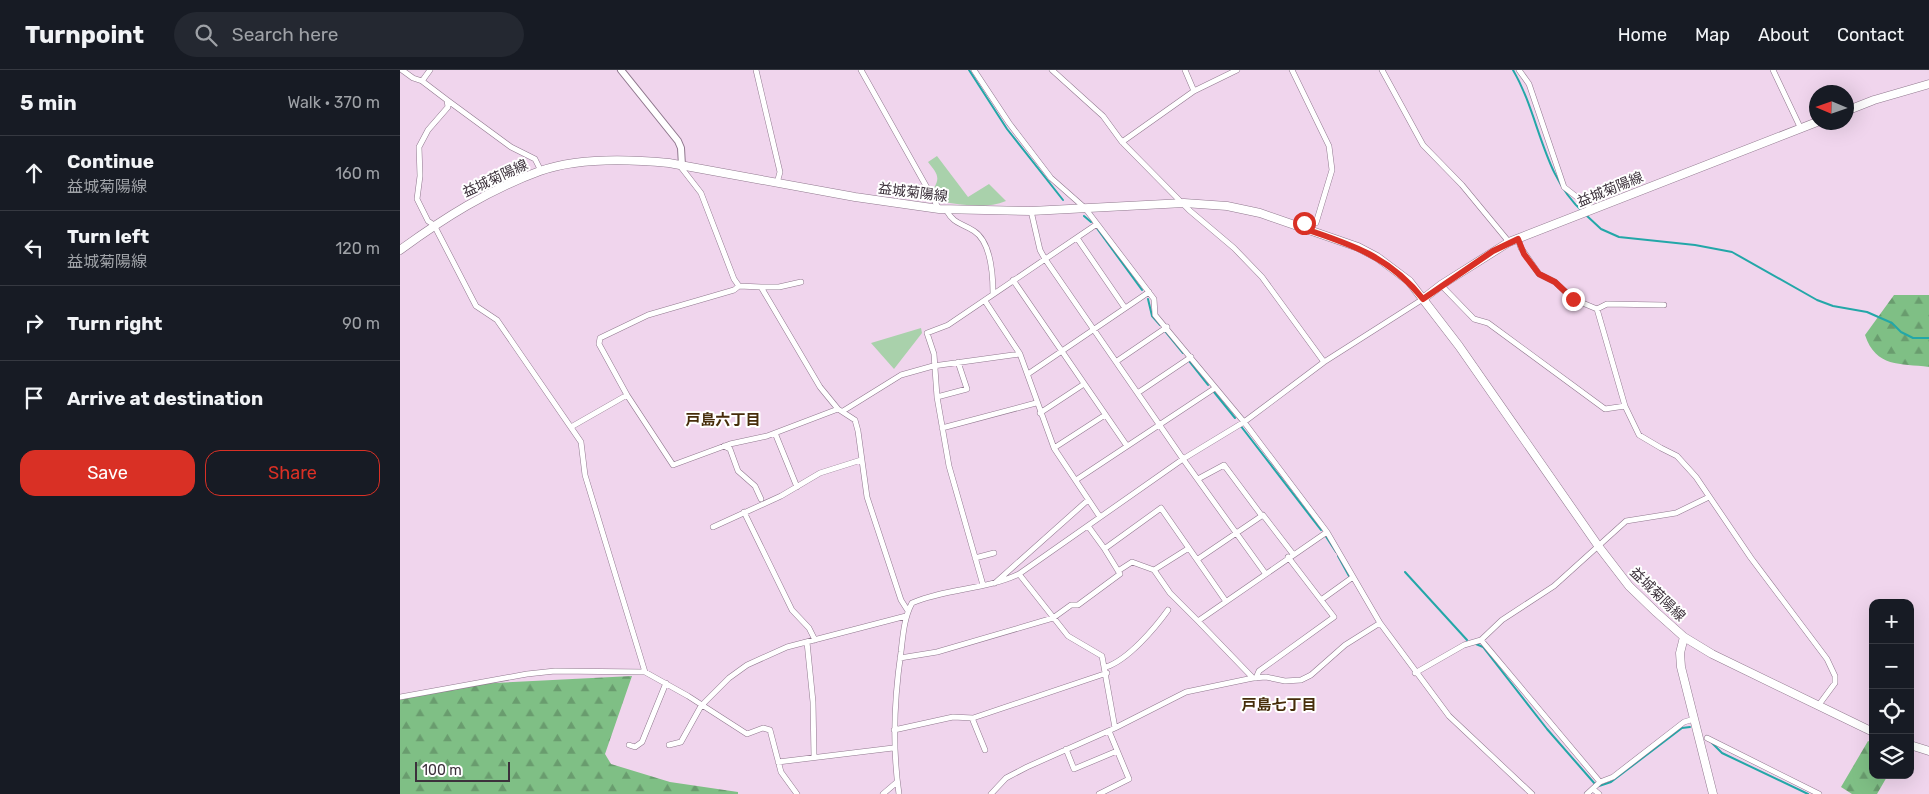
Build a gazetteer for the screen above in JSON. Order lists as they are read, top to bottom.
{
  "streets": {
    "main road": ["益城菊陽線"]
  },
  "districts": ["戸島六丁目", "戸島七丁目"],
  "scale_bar": "100 m",
  "north": "left",
  "page": {
    "header": "Turnpoint",
    "search": "Search here",
    "nav": [
      "Home",
      "Map",
      "About",
      "Contact"
    ],
    "heading": ["5 min", "Walk · 370 m"],
    "list": [
      ["Continue", "益城菊陽線", "160 m"],
      ["Turn left", "益城菊陽線", "120 m"],
      ["Turn right", "90 m"],
      "Arrive at destination"
    ],
    "buttons": ["Save", "Share"],
    "map_buttons": ["+", "−"],
    "scale": "100 m"
  }
}
